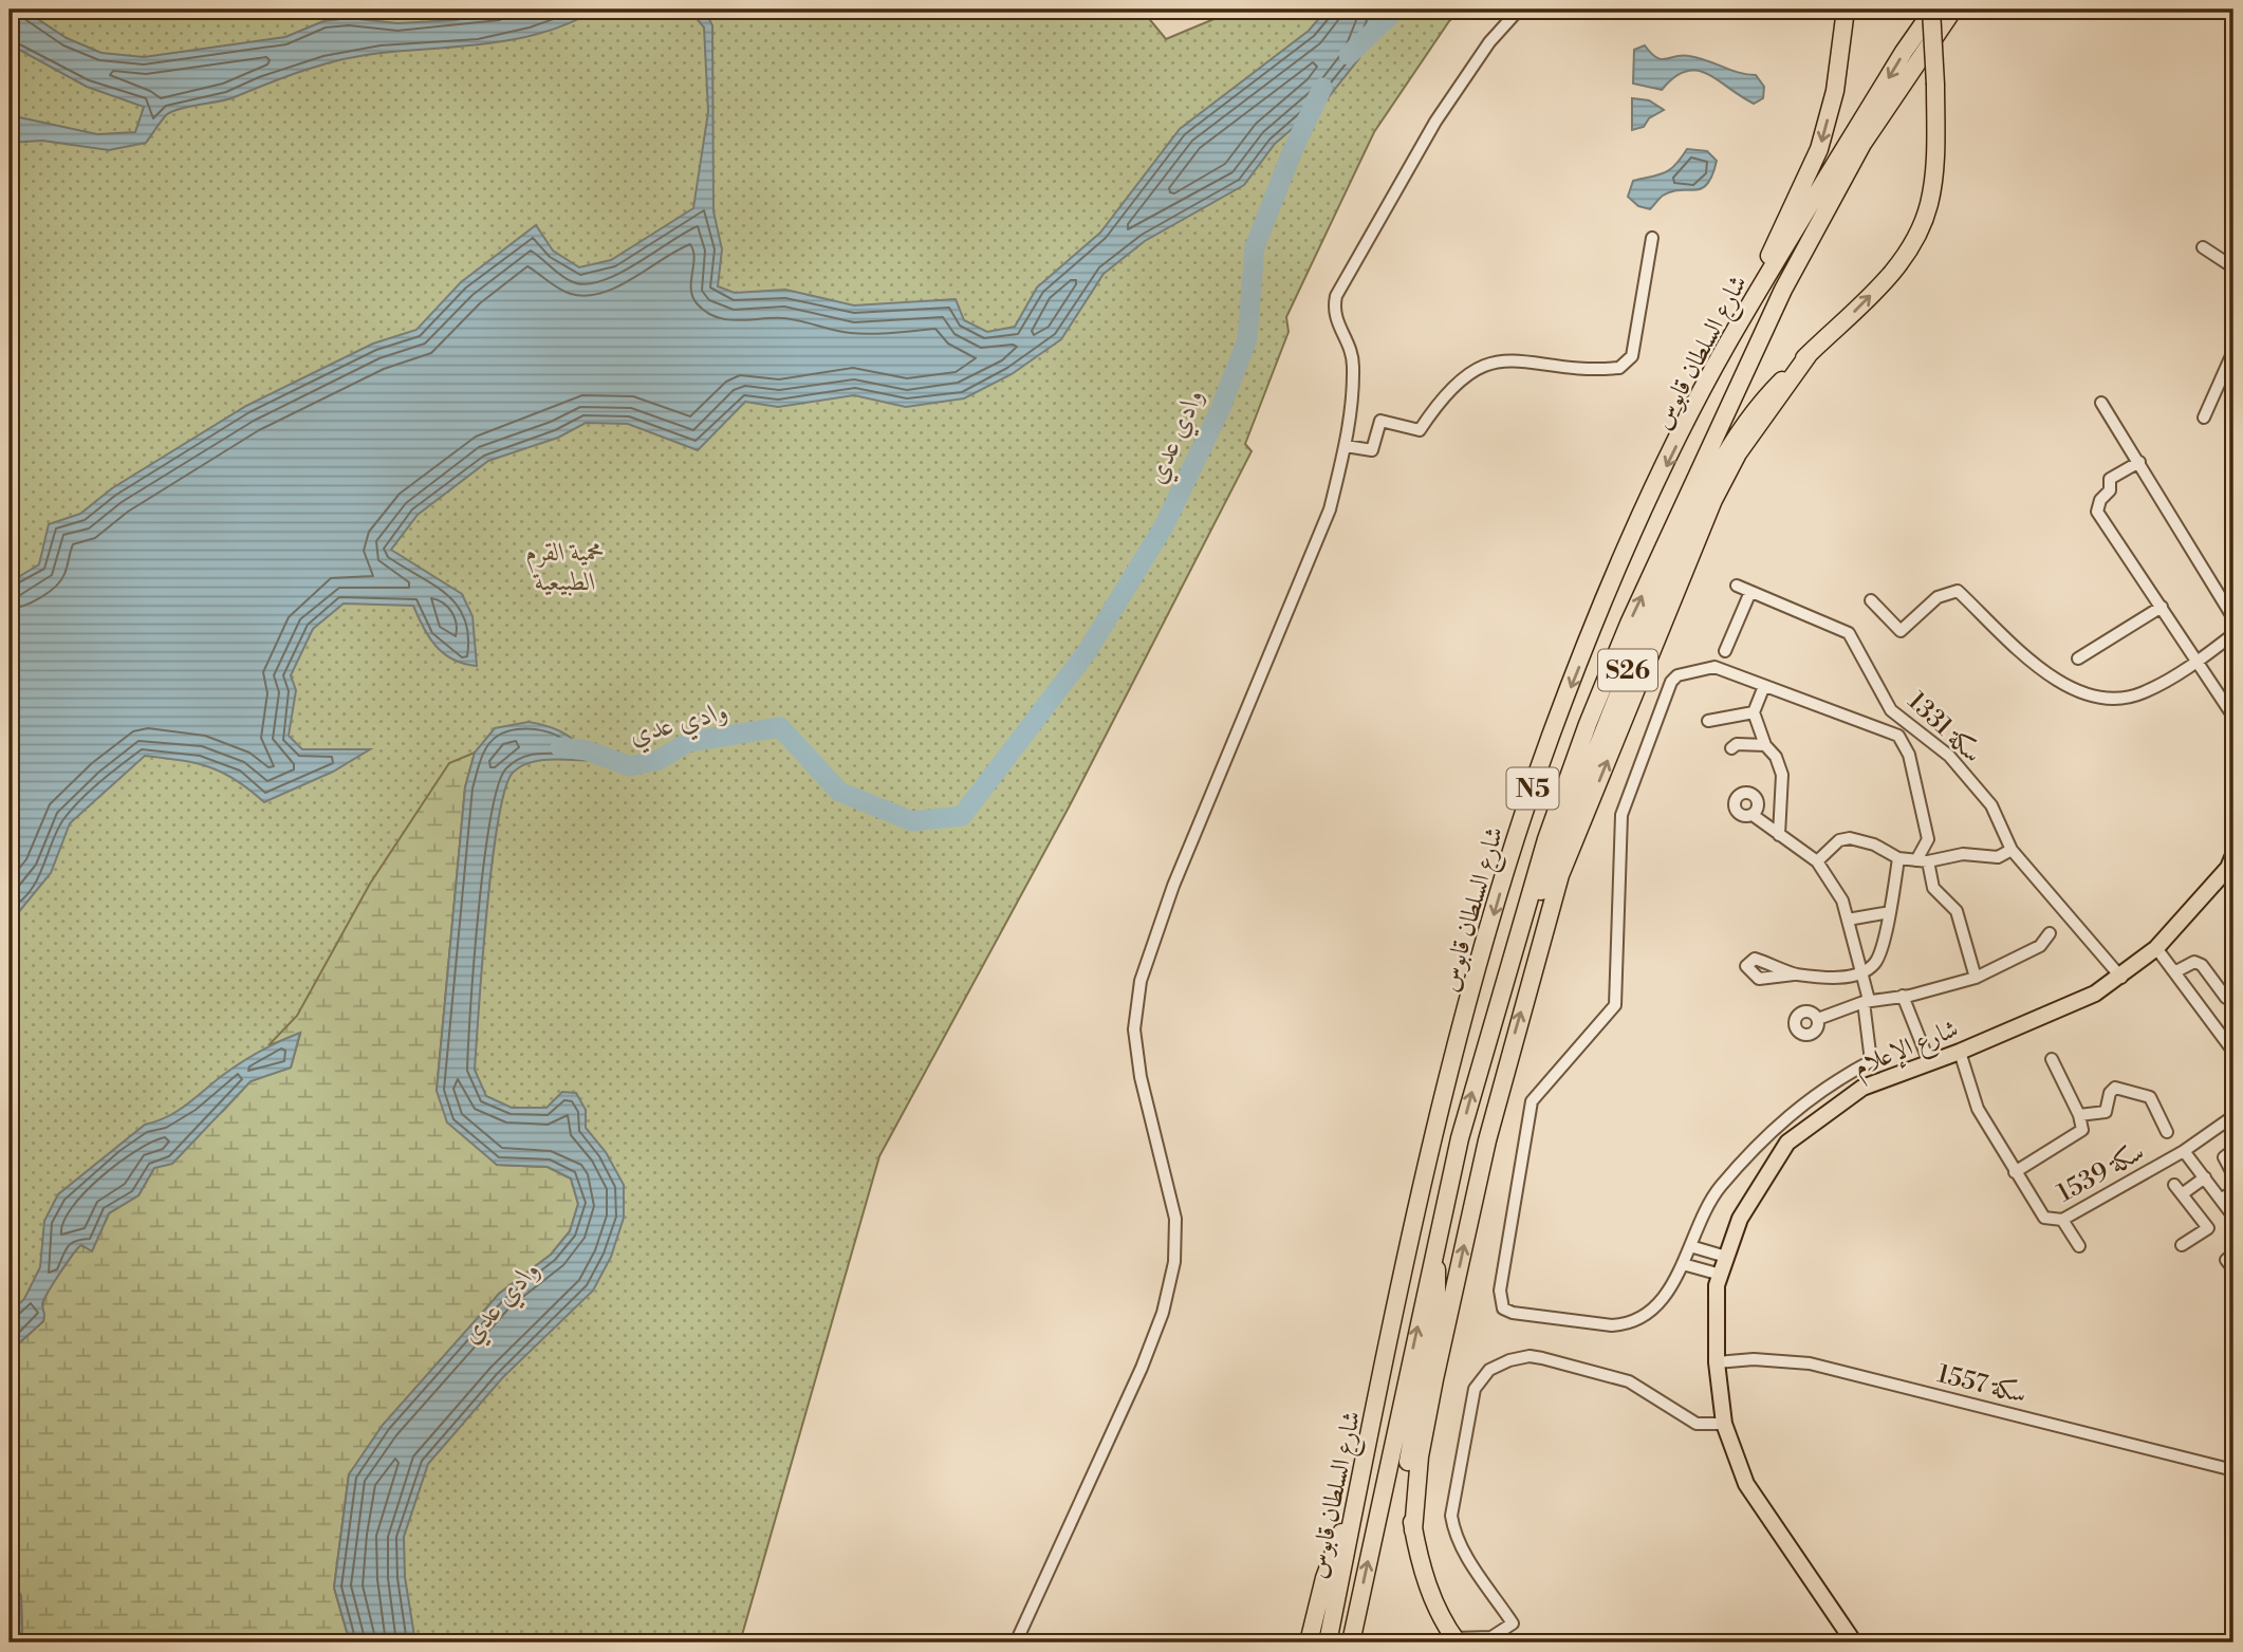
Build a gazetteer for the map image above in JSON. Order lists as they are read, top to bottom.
{
  "streets": {
    "highway": ["شارع السلطان قابوس", "S26", "N5"],
    "main road": ["شارع الإعلام"],
    "street": ["سكة 1331", "سكة 1539", "سكة 1557"]
  },
  "crossings": [
    ["شارع السلطان قابوس", "S26"],
    ["سكة 1331", "شارع الإعلام"],
    ["شارع الإعلام", "سكة 1539"],
    ["شارع الإعلام", "سكة 1557"]
  ],
  "water": ["وادي عدي"],
  "parks": ["محمية القرم الطبيعية"]
}
